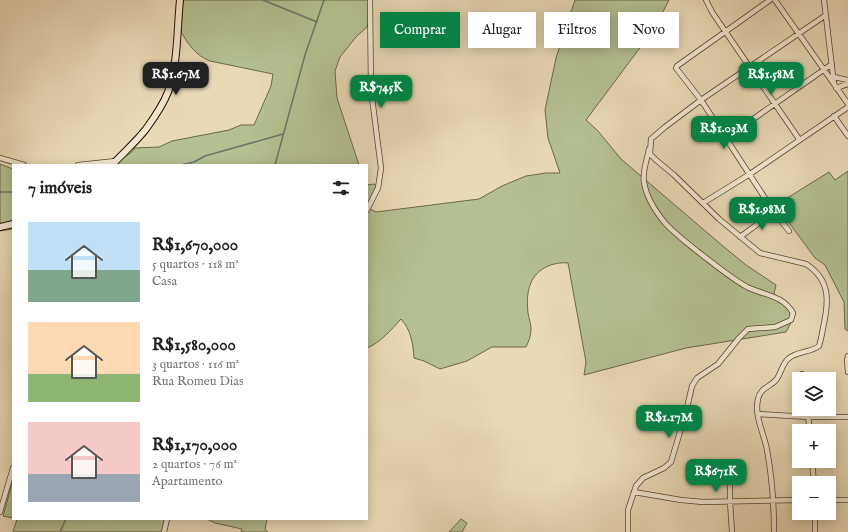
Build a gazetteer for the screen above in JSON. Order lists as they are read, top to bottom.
{
  "page": {
    "chip": [
      "Comprar",
      "Alugar",
      "Filtros",
      "Novo"
    ],
    "price": [
      "R$1.67M",
      "R$1.58M",
      "R$745K",
      "R$1.03M",
      "R$1.98M",
      "R$1.17M",
      "R$671K"
    ],
    "heading": "7 imóveis",
    "list": [
      {
        "name": "R$1,670,000",
        "note": "5 quartos · 118 m² · Casa"
      },
      {
        "name": "R$1,580,000",
        "note": "3 quartos · 116 m² · Rua Romeu Dias"
      },
      {
        "name": "R$1,170,000",
        "note": "2 quartos · 76 m² · Apartamento"
      }
    ],
    "map_buttons": ["+", "−"]
  }
}
